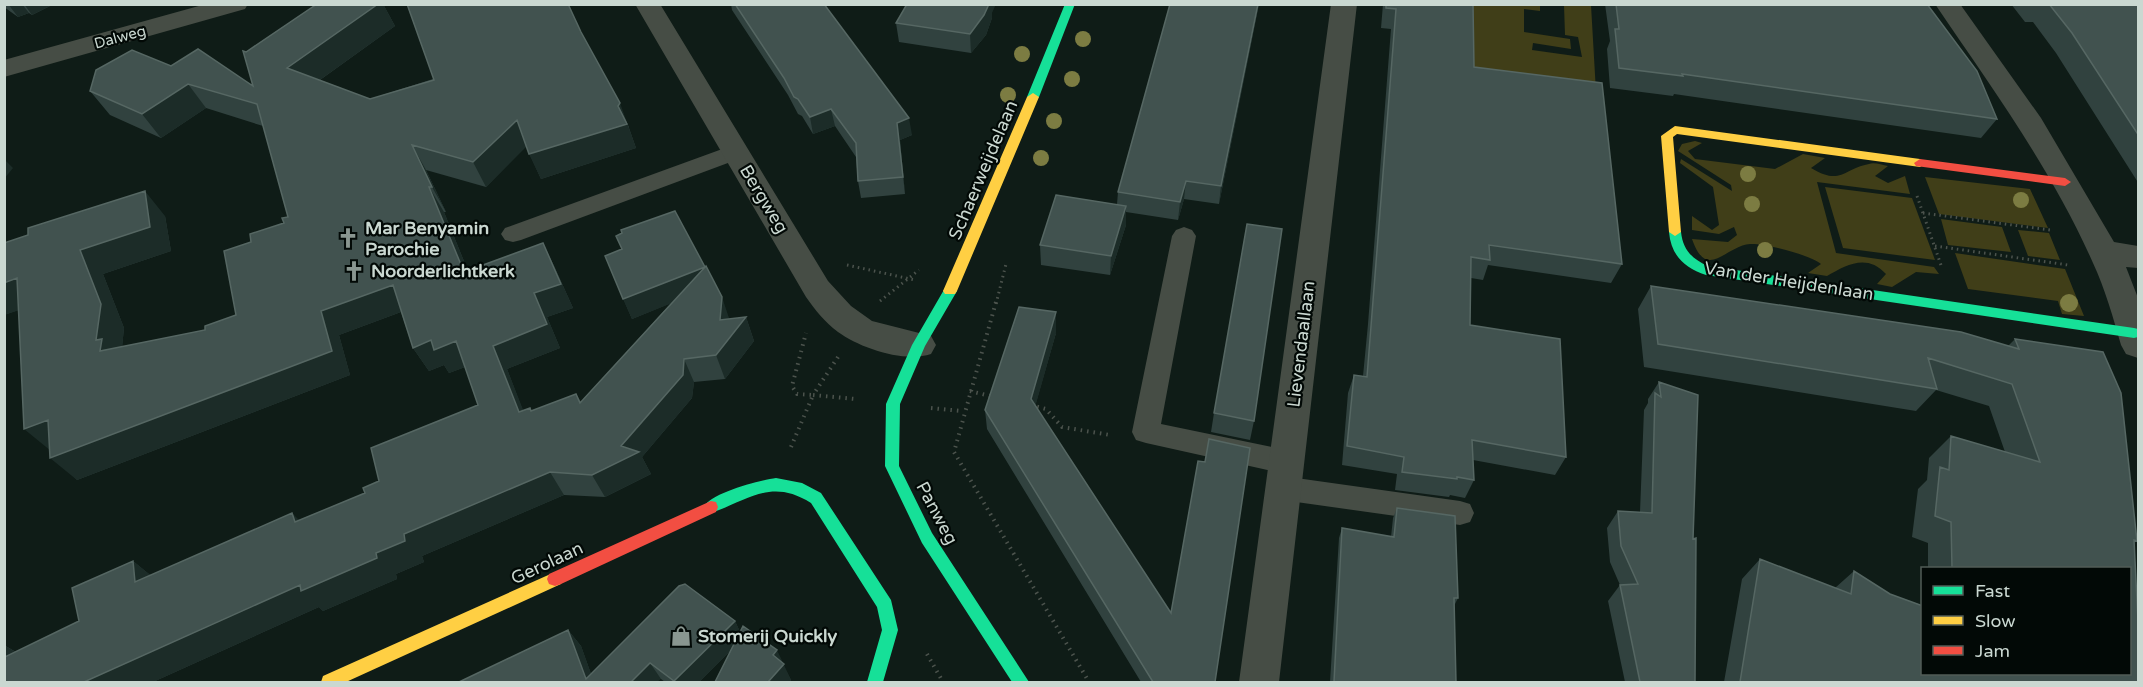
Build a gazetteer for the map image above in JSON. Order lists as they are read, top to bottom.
{
  "streets": {
    "street": [
      "Dalweg",
      "Schaerweijdelaan",
      "Bergweg",
      "Van der Heijdenlaan",
      "Lievendaallaan",
      "Panweg",
      "Gerolaan"
    ]
  },
  "crossings": [
    ["Schaerweijdelaan", "Bergweg"],
    ["Schaerweijdelaan", "Panweg"],
    ["Bergweg", "Panweg"]
  ],
  "places": {
    "church": ["Mar Benyamin Parochie", "Noorderlichtkerk"],
    "shop": ["Stomerij Quickly"]
  },
  "legend": ["Fast", "Slow", "Jam"]
}
